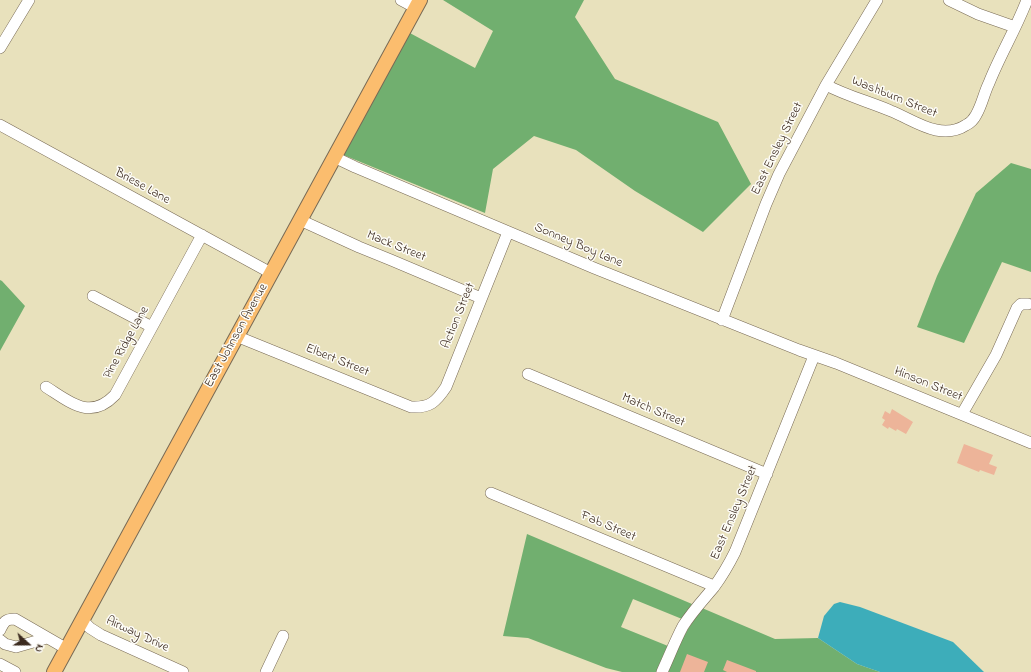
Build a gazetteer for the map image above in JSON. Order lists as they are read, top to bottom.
{
  "streets": {
    "main road": ["East Johnson Avenue"],
    "street": [
      "Washburn Street",
      "East Ensley Street",
      "Briese Lane",
      "Sonney Boy Lane",
      "Mack Street",
      "Action Street",
      "Pine Ridge Lane",
      "Elbert Street",
      "Hinson Street",
      "Match Street",
      "Fab Street",
      "Airway Drive"
    ]
  },
  "crossings": [
    ["Washburn Street", "East Ensley Street"],
    ["East Ensley Street", "Sonney Boy Lane"],
    ["East Ensley Street", "Hinson Street"],
    ["East Ensley Street", "Match Street"],
    ["East Ensley Street", "Fab Street"],
    ["Briese Lane", "East Johnson Avenue"],
    ["Briese Lane", "Pine Ridge Lane"],
    ["Sonney Boy Lane", "Action Street"],
    ["Sonney Boy Lane", "East Johnson Avenue"],
    ["Sonney Boy Lane", "Hinson Street"],
    ["Mack Street", "Action Street"],
    ["Mack Street", "East Johnson Avenue"],
    ["Action Street", "Elbert Street"],
    ["East Johnson Avenue", "Elbert Street"],
    ["East Johnson Avenue", "Airway Drive"]
  ],
  "north": "right"
}
